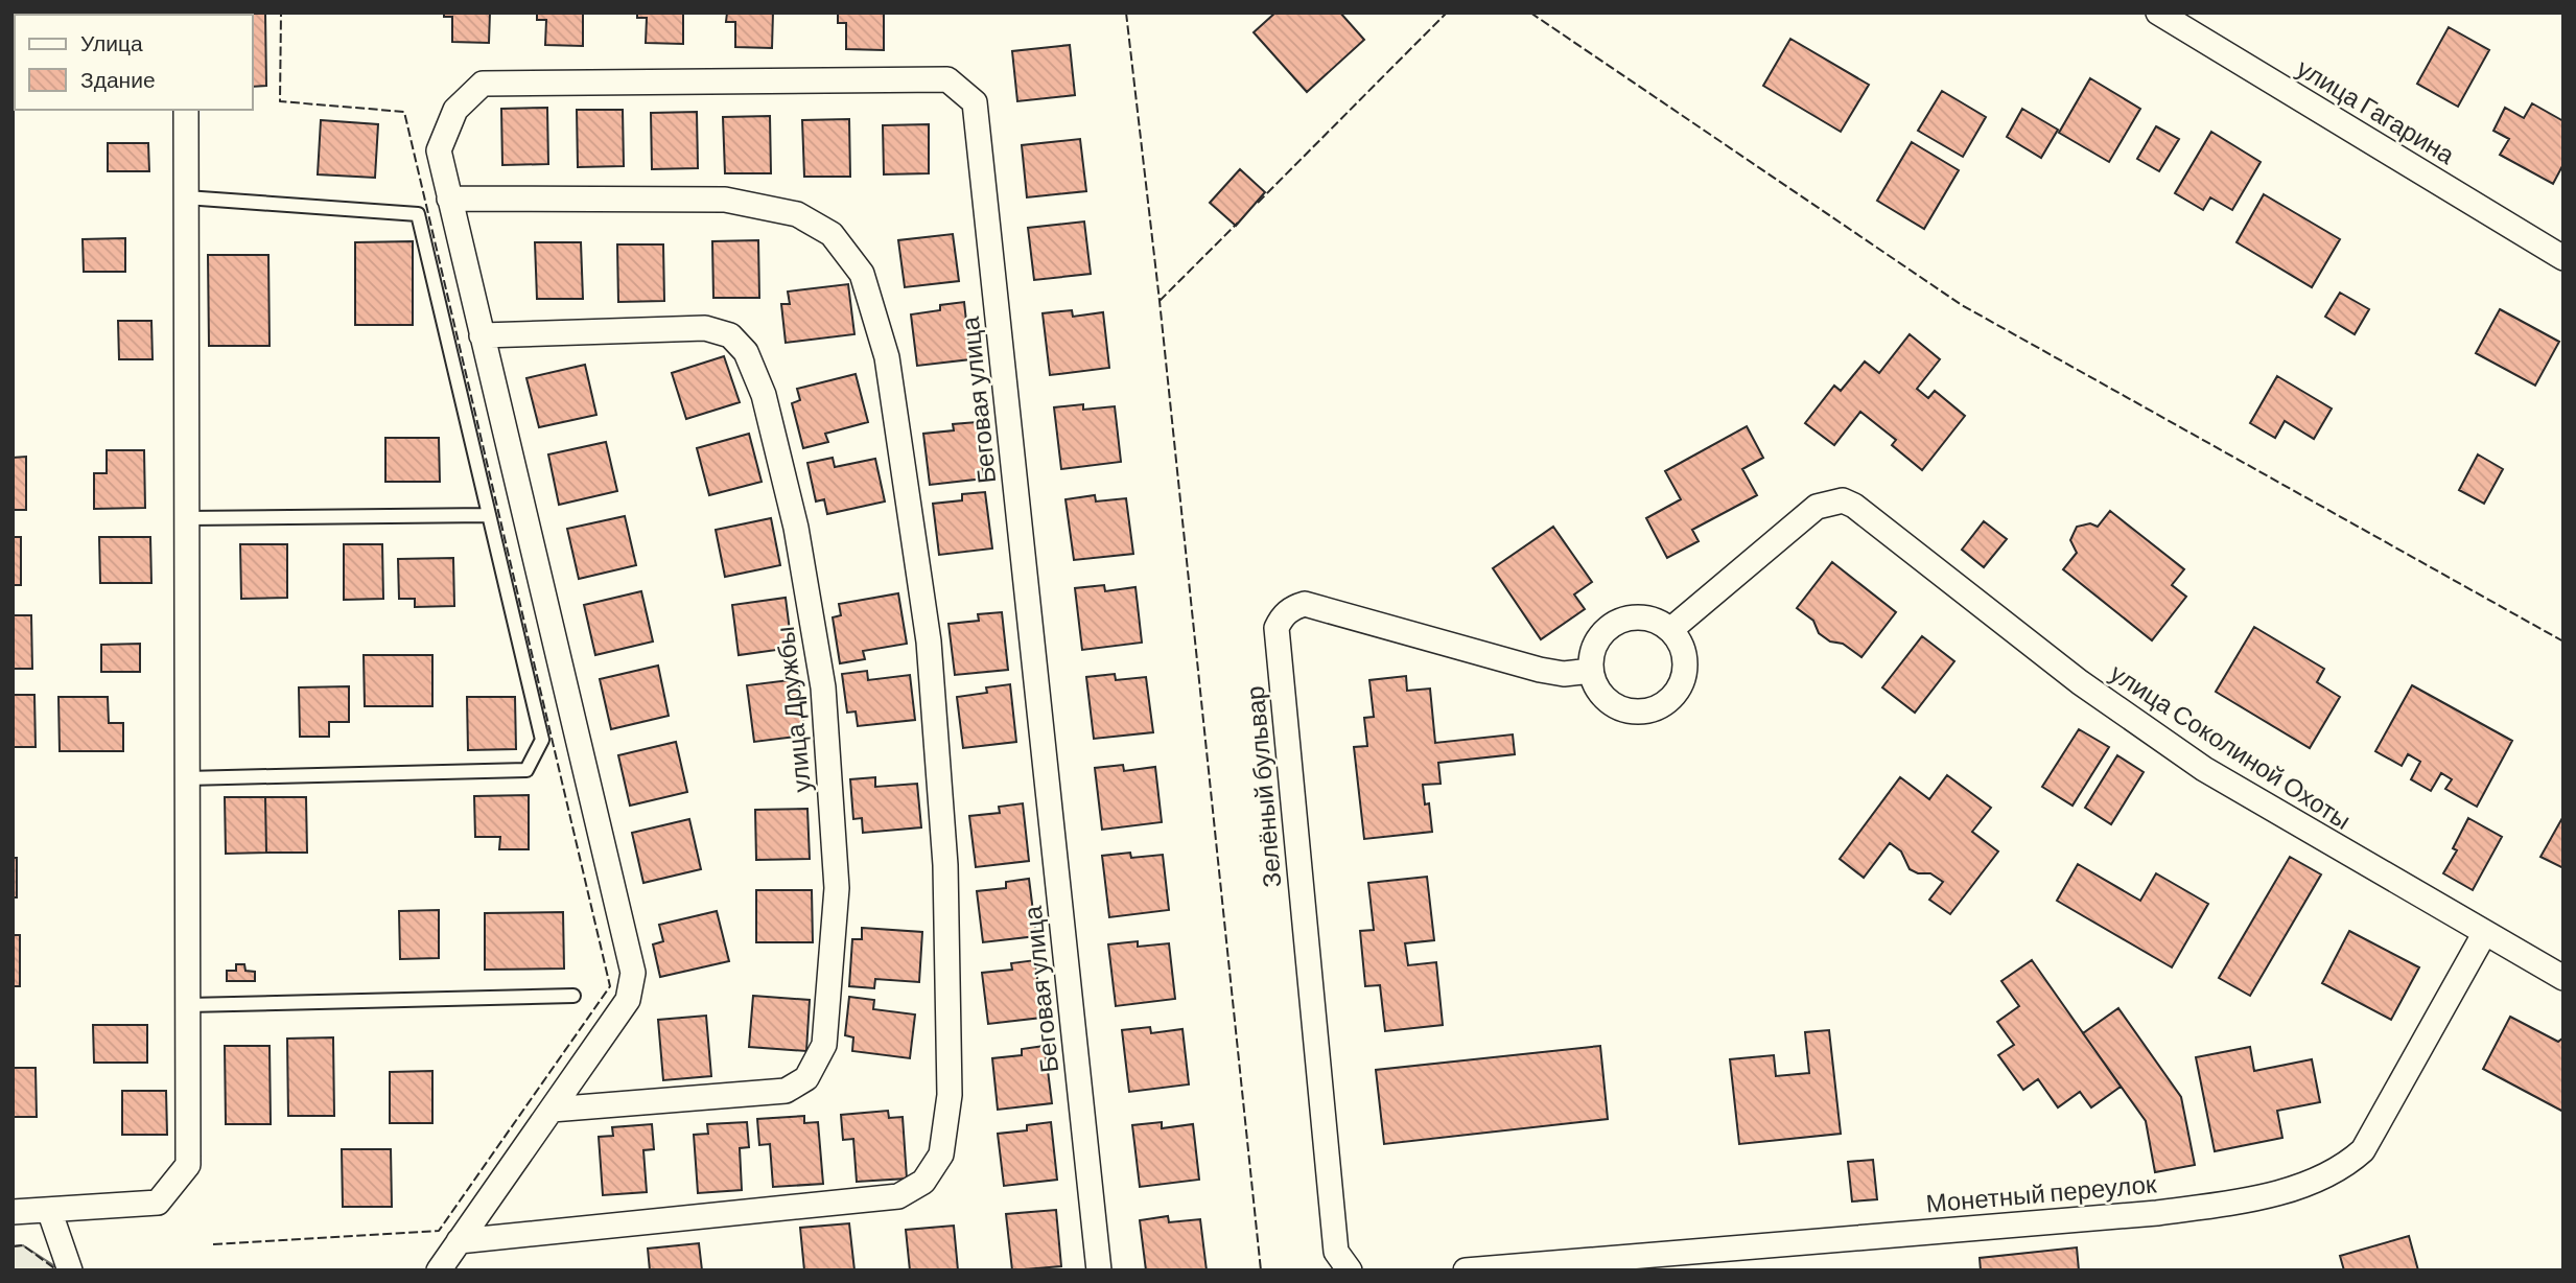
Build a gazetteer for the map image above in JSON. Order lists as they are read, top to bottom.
{
  "streets": {
    "street": [
      "улица Гагарина",
      "Беговая улица",
      "улица Дружбы",
      "улица Соколиной Охоты",
      "Зелёный бульвар",
      "Монетный переулок"
    ]
  },
  "crossings": [
    ["улица Соколиной Охоты", "Зелёный бульвар"],
    ["улица Соколиной Охоты", "Монетный переулок"]
  ],
  "legend": ["Улица", "Здание"]
}
